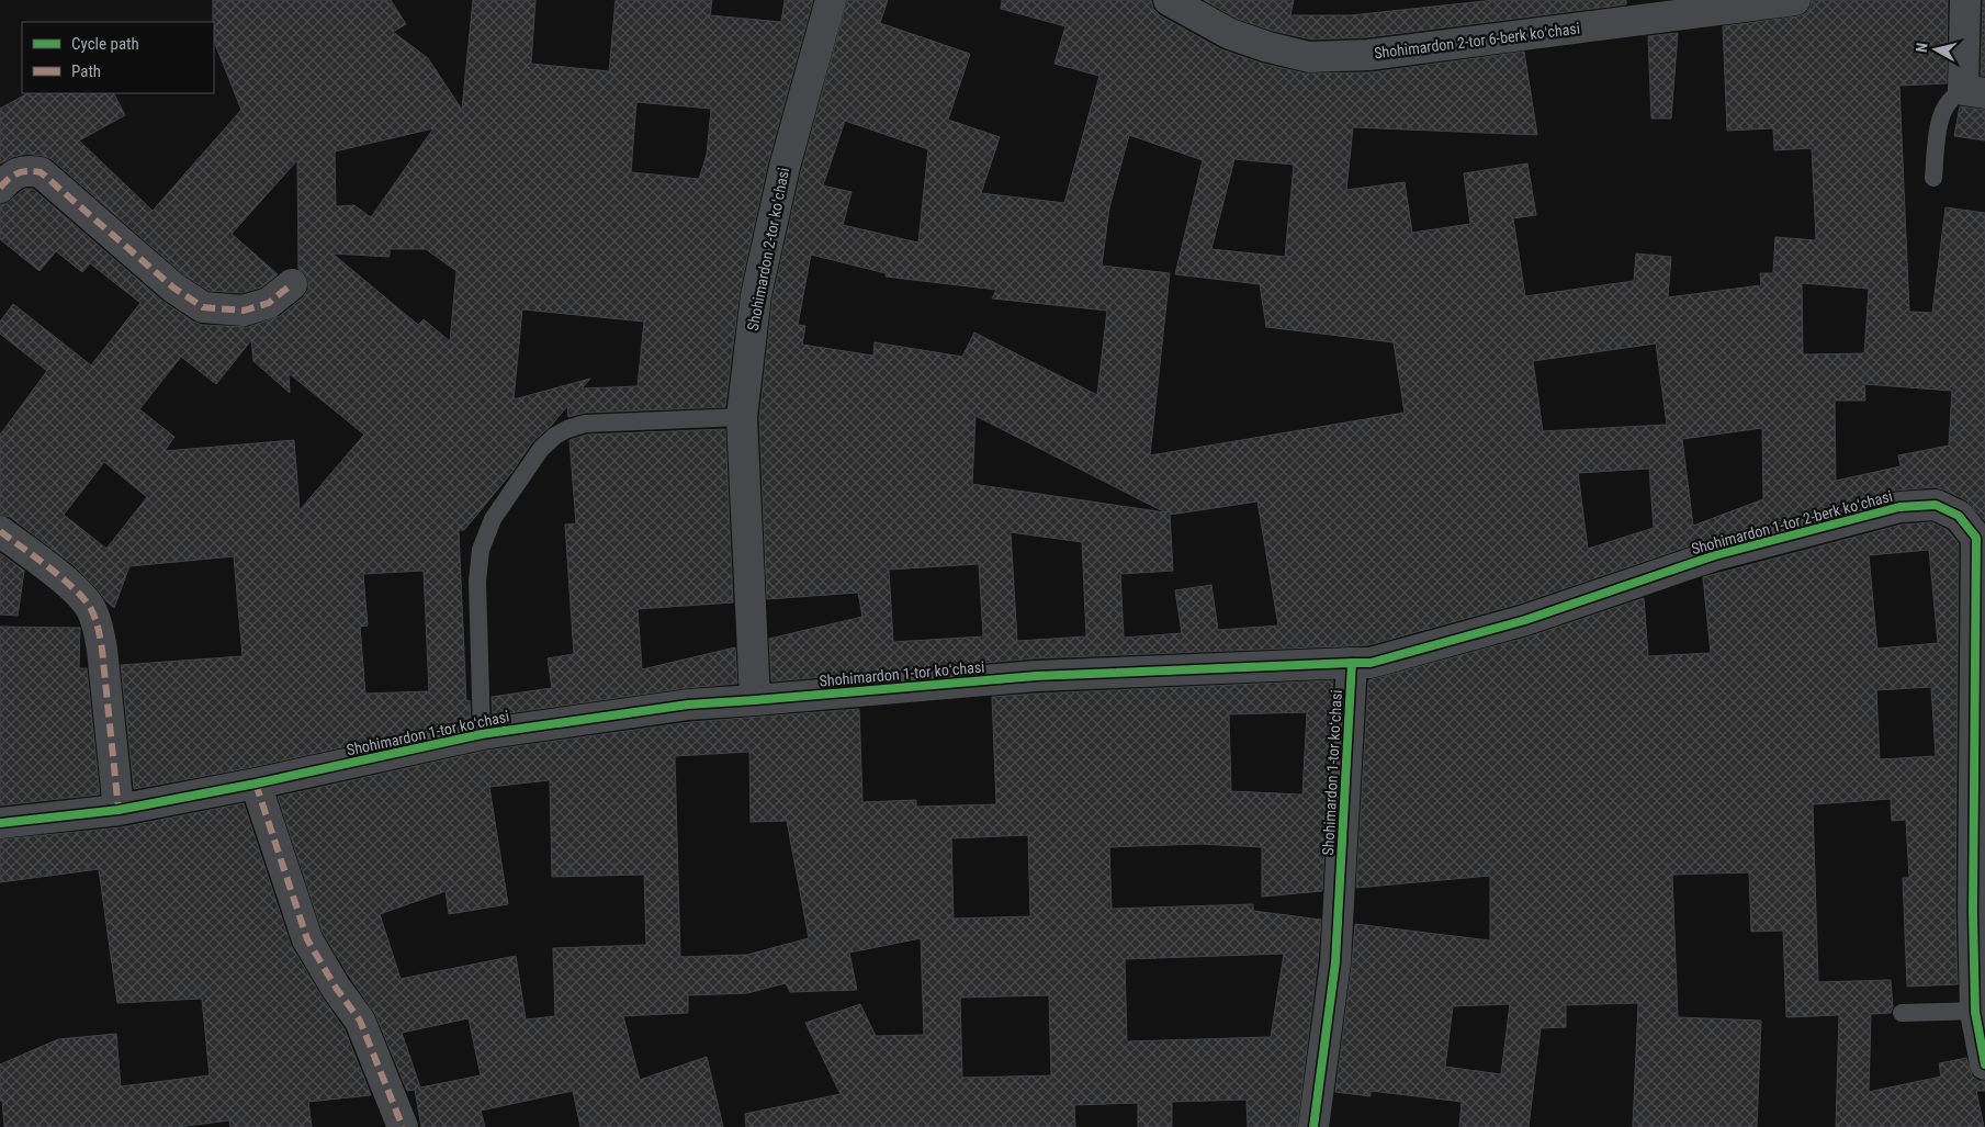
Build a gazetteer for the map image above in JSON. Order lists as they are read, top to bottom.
{
  "streets": {
    "street": [
      "Shohimardon 2-tor 6-berk koʻchasi",
      "Shohimardon 2-tor koʻchasi",
      "Shohimardon 1-tor 2-berk koʻchasi",
      "Shohimardon 1-tor koʻchasi"
    ]
  },
  "crossings": [
    ["Shohimardon 2-tor koʻchasi", "Shohimardon 1-tor koʻchasi"],
    ["Shohimardon 1-tor 2-berk koʻchasi", "Shohimardon 1-tor koʻchasi"]
  ],
  "legend": ["Cycle path", "Path"],
  "north": "left"
}
